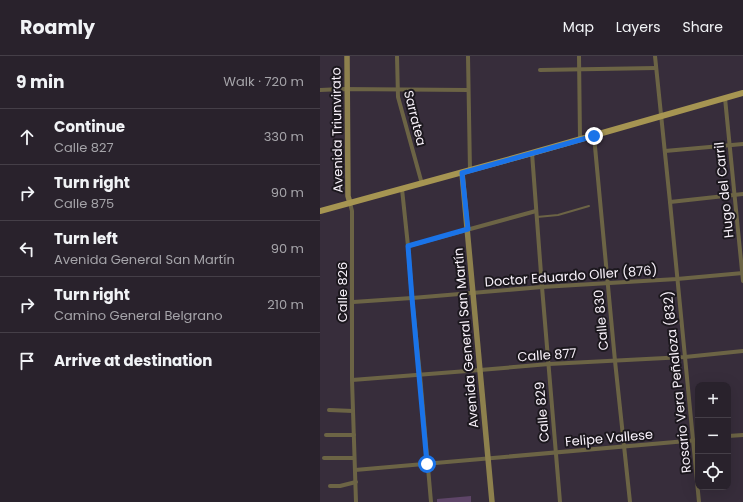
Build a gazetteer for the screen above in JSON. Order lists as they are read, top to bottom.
{
  "streets": {
    "main road": ["Avenida Triunvirato", "Avenida General San Martín"],
    "street": [
      "Sarratea",
      "Hugo del Carril",
      "Doctor Eduardo Oller (876)",
      "Calle 826",
      "Calle 830",
      "Calle 877",
      "Rosario Vera Peñaloza (832)",
      "Calle 829",
      "Felipe Vallese"
    ]
  },
  "crossings": [
    ["Avenida Triunvirato", "Calle 826"],
    ["Hugo del Carril", "Doctor Eduardo Oller (876)"],
    ["Doctor Eduardo Oller (876)", "Calle 826"],
    ["Doctor Eduardo Oller (876)", "Calle 830"],
    ["Doctor Eduardo Oller (876)", "Avenida General San Martín"],
    ["Doctor Eduardo Oller (876)", "Rosario Vera Peñaloza (832)"],
    ["Doctor Eduardo Oller (876)", "Calle 829"],
    ["Calle 826", "Calle 877"],
    ["Calle 826", "Felipe Vallese"],
    ["Calle 830", "Calle 877"],
    ["Calle 830", "Felipe Vallese"],
    ["Avenida General San Martín", "Calle 877"],
    ["Avenida General San Martín", "Felipe Vallese"],
    ["Calle 877", "Rosario Vera Peñaloza (832)"],
    ["Calle 877", "Calle 829"],
    ["Rosario Vera Peñaloza (832)", "Felipe Vallese"],
    ["Calle 829", "Felipe Vallese"]
  ],
  "page": {
    "header": "Roamly",
    "nav": ["Map", "Layers", "Share"],
    "heading": ["9 min", "Walk · 720 m"],
    "list": [
      ["Continue", "Calle 827", "330 m"],
      ["Turn right", "Calle 875", "90 m"],
      ["Turn left", "Avenida General San Martín", "90 m"],
      ["Turn right", "Camino General Belgrano", "210 m"],
      "Arrive at destination"
    ],
    "map_buttons": ["+", "−"]
  }
}
